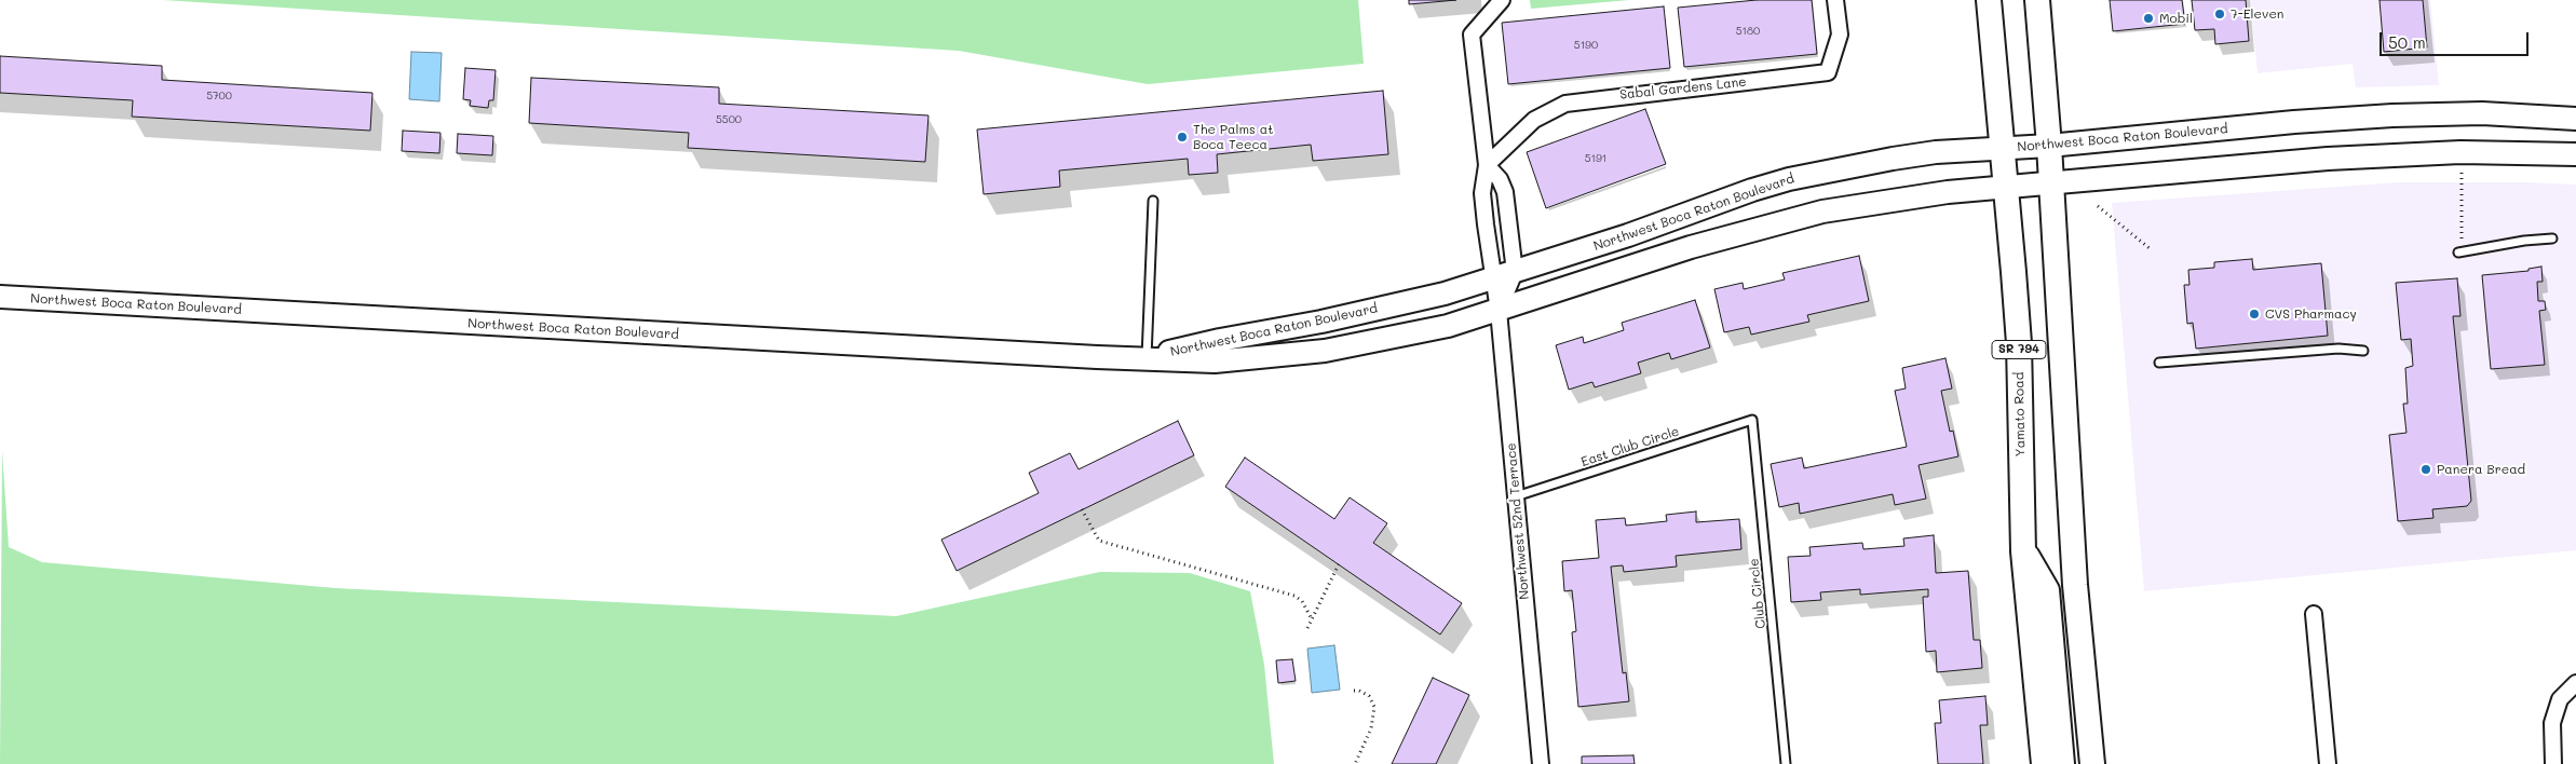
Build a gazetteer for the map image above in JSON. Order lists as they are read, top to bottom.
{
  "streets": {
    "main road": ["SR 794", "Yamato Road"],
    "street": ["Sabal Gardens Lane", "Northwest Boca Raton Boulevard", "Northwest 52nd Terrace"],
    "lane": ["East Club Circle", "Club Circle"]
  },
  "crossings": [
    ["Northwest Boca Raton Boulevard", "SR 794"],
    ["Northwest Boca Raton Boulevard", "Yamato Road"],
    ["Northwest Boca Raton Boulevard", "Northwest 52nd Terrace"],
    ["East Club Circle", "Northwest 52nd Terrace"],
    ["East Club Circle", "Club Circle"]
  ],
  "places": [
    "7-Eleven",
    "Mobil",
    "The Palms at Boca Teeca",
    "CVS Pharmacy",
    "Panera Bread"
  ],
  "house_numbers": [
    "5180",
    "5190",
    "5700",
    "5500",
    "5191"
  ],
  "scale_bar": "50 m"
}
